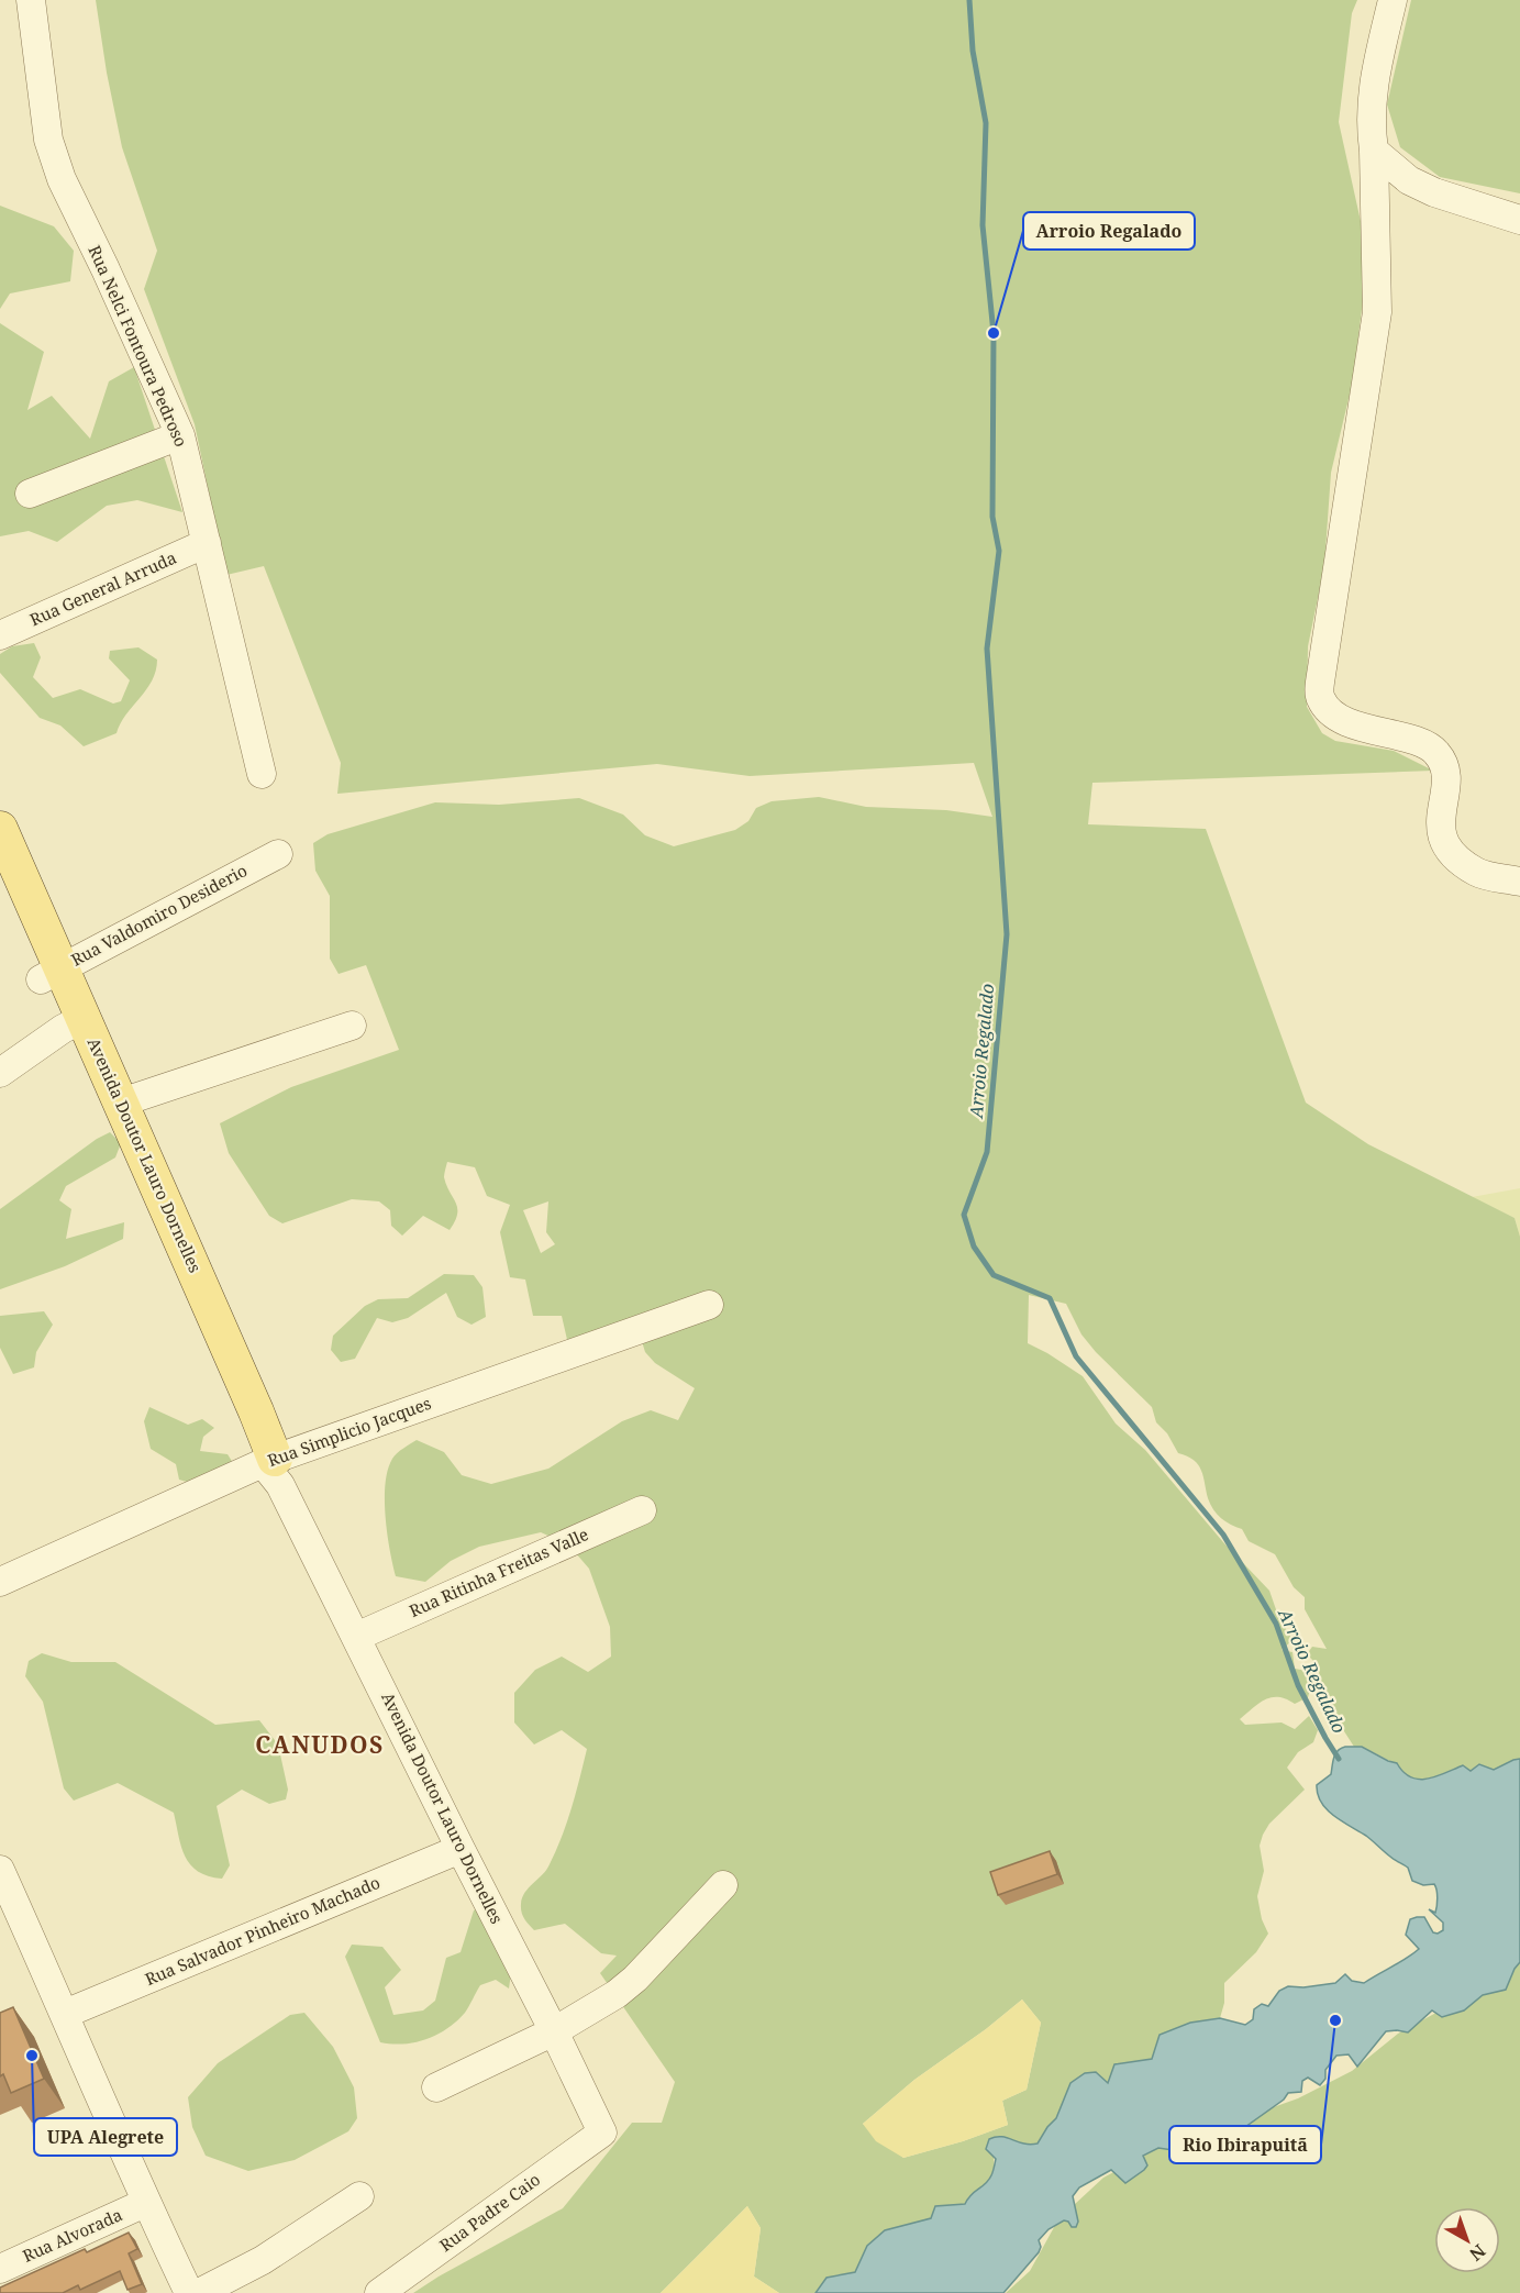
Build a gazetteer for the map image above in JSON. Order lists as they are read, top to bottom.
{
  "streets": {
    "main road": ["Avenida Doutor Lauro Dornelles"],
    "street": [
      "Rua Nelci Fontoura Pedroso",
      "Rua General Arruda",
      "Rua Valdomiro Desiderio",
      "Rua Simplicio Jacques",
      "Rua Ritinha Freitas Valle",
      "Rua Salvador Pinheiro Machado",
      "Rua Padre Caio",
      "Rua Alvorada"
    ]
  },
  "crossings": [
    ["Rua Nelci Fontoura Pedroso", "Rua General Arruda"],
    ["Rua Valdomiro Desiderio", "Avenida Doutor Lauro Dornelles"],
    ["Avenida Doutor Lauro Dornelles", "Rua Simplicio Jacques"],
    ["Avenida Doutor Lauro Dornelles", "Rua Ritinha Freitas Valle"],
    ["Avenida Doutor Lauro Dornelles", "Rua Salvador Pinheiro Machado"],
    ["Avenida Doutor Lauro Dornelles", "Rua Padre Caio"]
  ],
  "districts": ["CANUDOS"],
  "water": ["Arroio Regalado"],
  "places": ["Arroio Regalado", "Rio Ibirapuitã", "UPA Alegrete"],
  "north": "bottom right"
}
